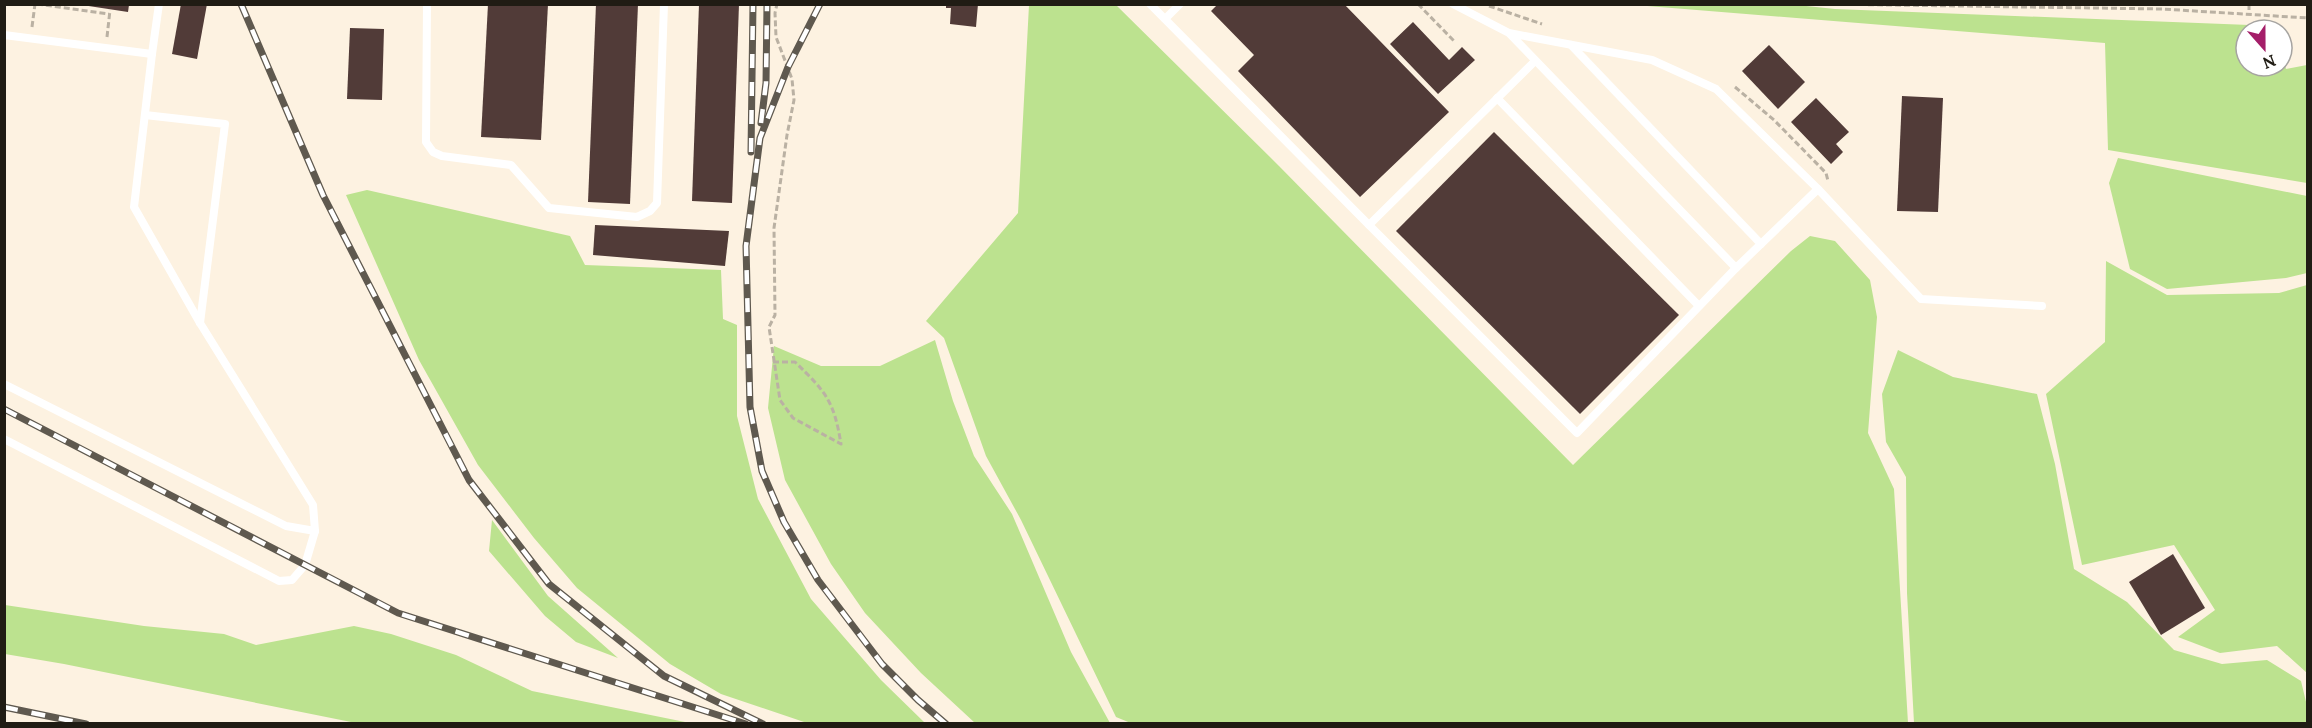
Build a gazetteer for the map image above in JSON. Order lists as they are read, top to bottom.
{
  "north": "bottom"
}
